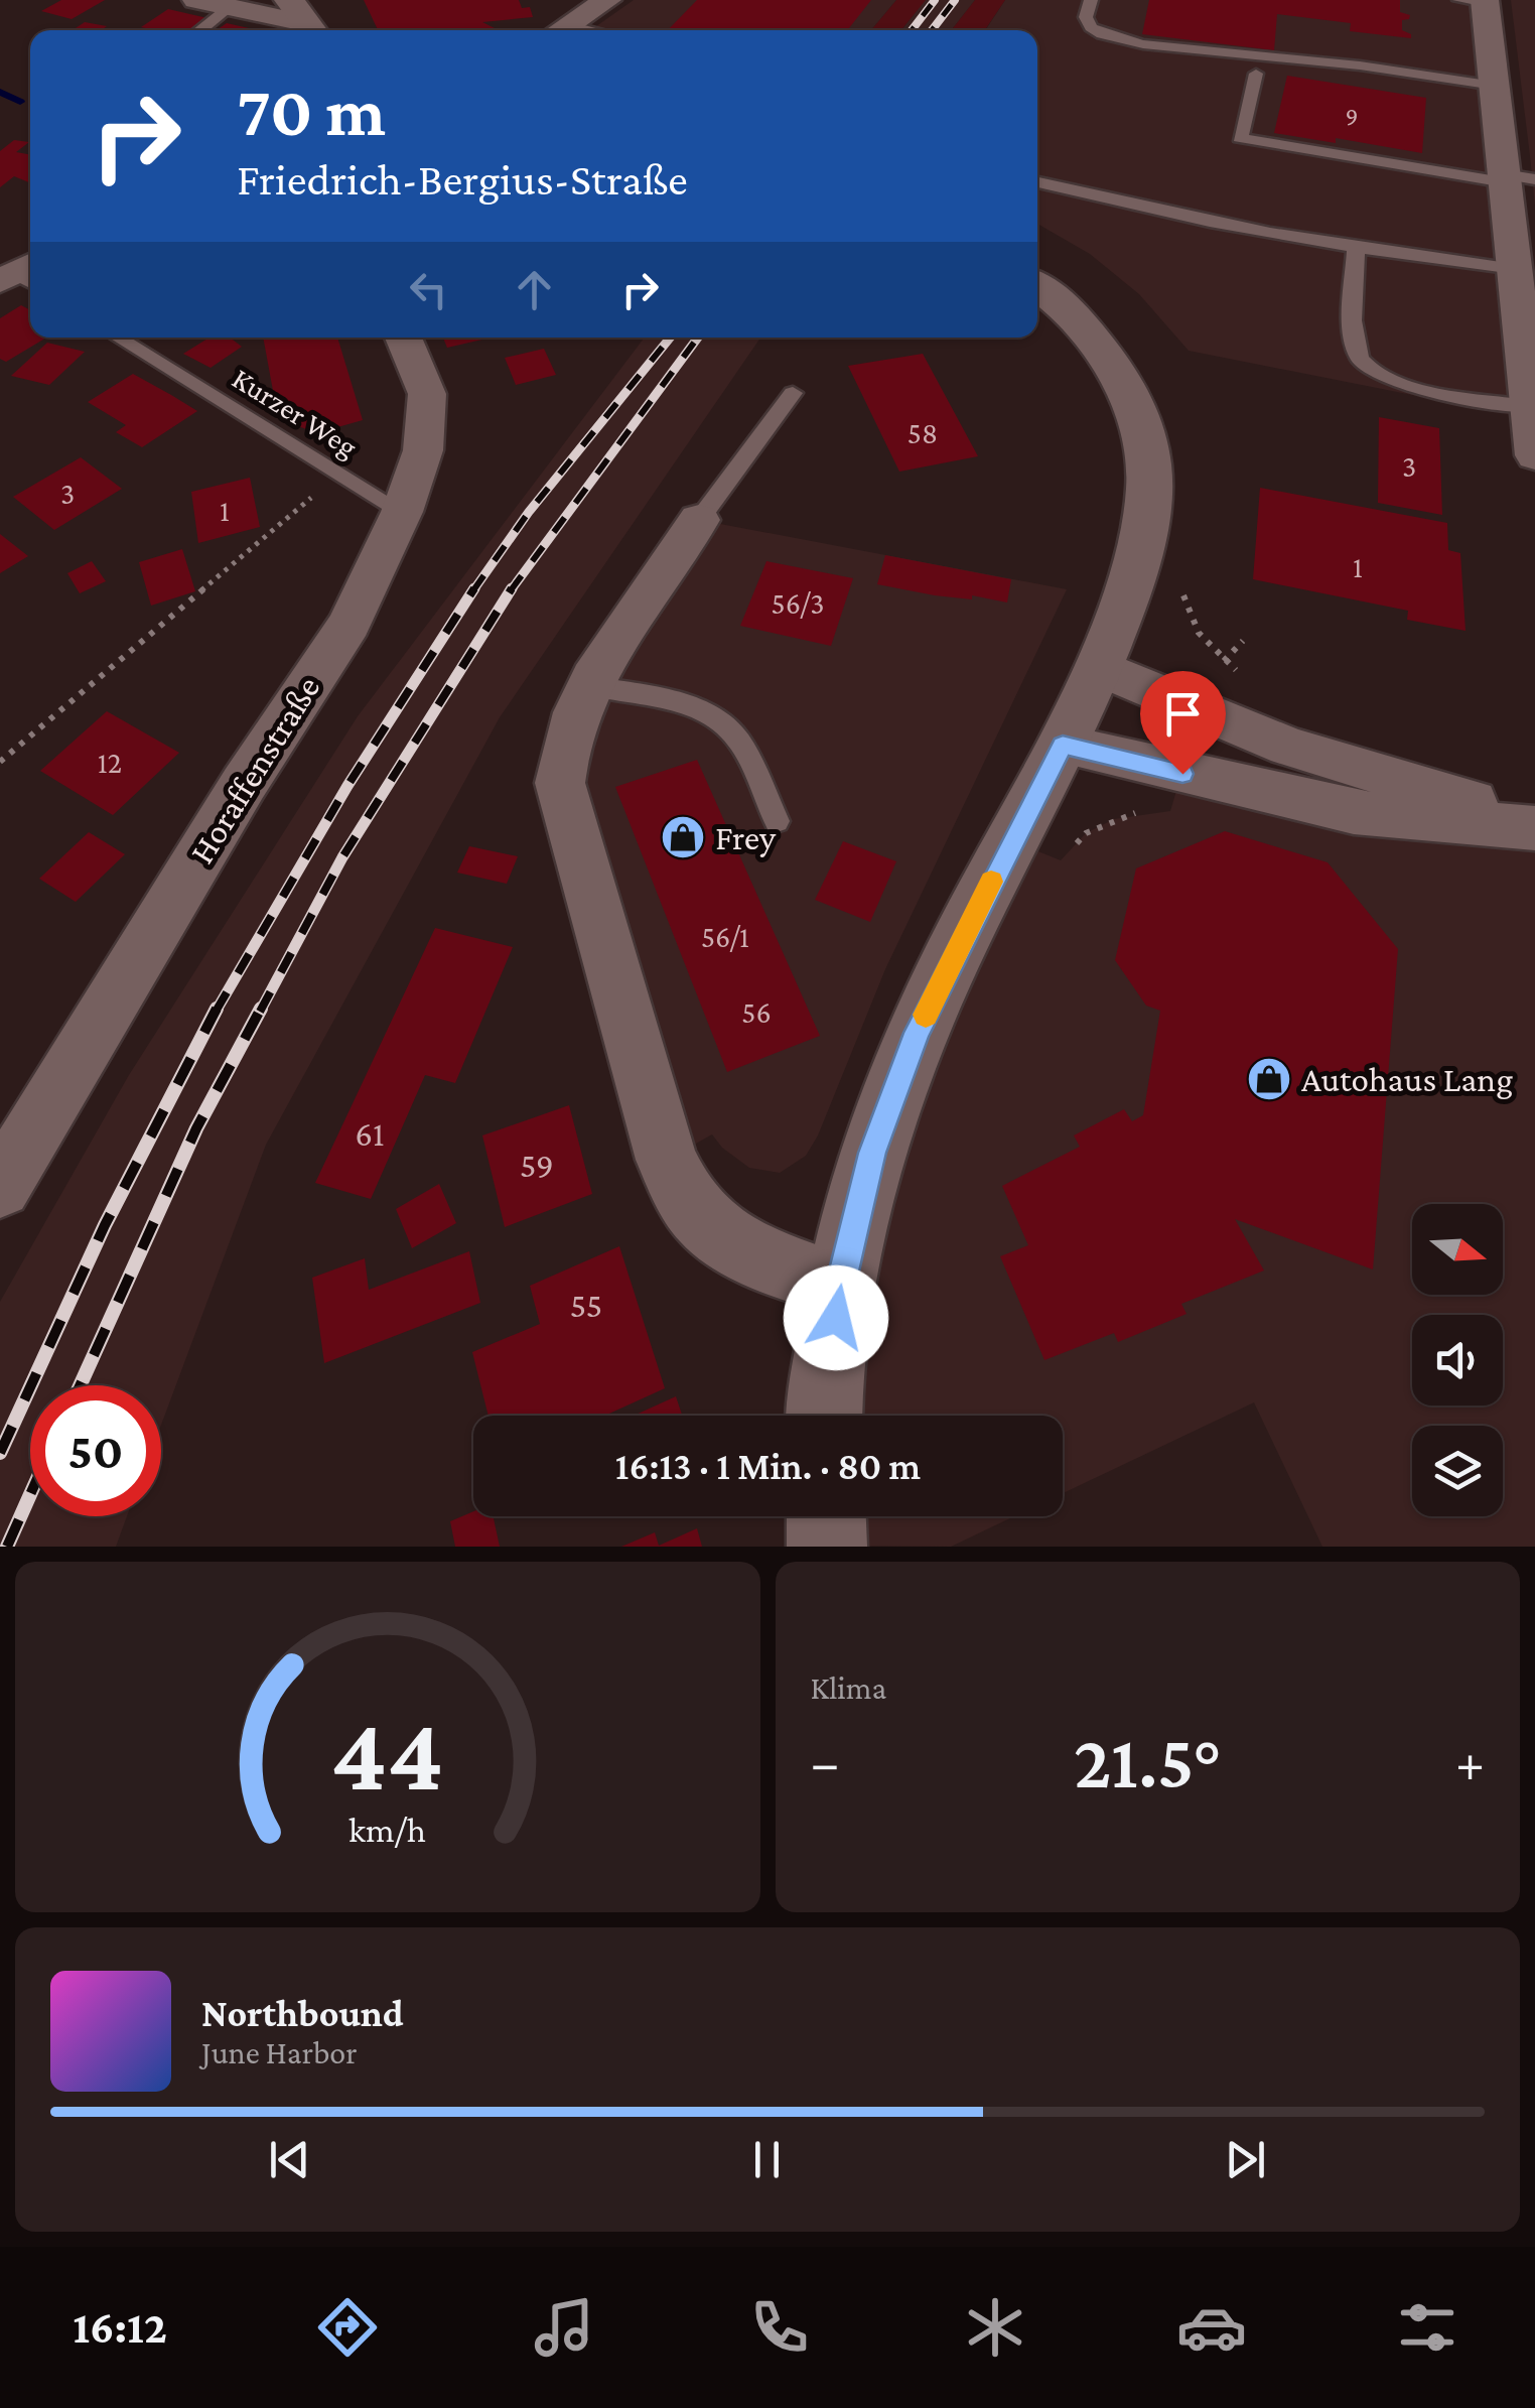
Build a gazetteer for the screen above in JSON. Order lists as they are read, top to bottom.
{
  "streets": {
    "street": ["Horaffenstraße"],
    "lane": ["Kurzer Weg"]
  },
  "crossings": [
    ["Kurzer Weg", "Horaffenstraße"]
  ],
  "places": {
    "shop": ["Frey", "Autohaus Lang"]
  },
  "house_numbers": [
    "9",
    "58",
    "3",
    "3",
    "1",
    "1",
    "56/3",
    "12",
    "56/1",
    "56",
    "61",
    "59",
    "55"
  ],
  "north": "right",
  "page": {
    "turn": ["70 m", "Friedrich-Bergius-Straße"],
    "limit": "50",
    "trip": "16:13 · 1 Min. · 80 m",
    "tile": "Klima",
    "heat": ["−", "21.5°", "+"],
    "song": ["Northbound", "June Harbor"],
    "tabs": "16:12",
    "gauge": ["44", "km/h"]
  }
}
